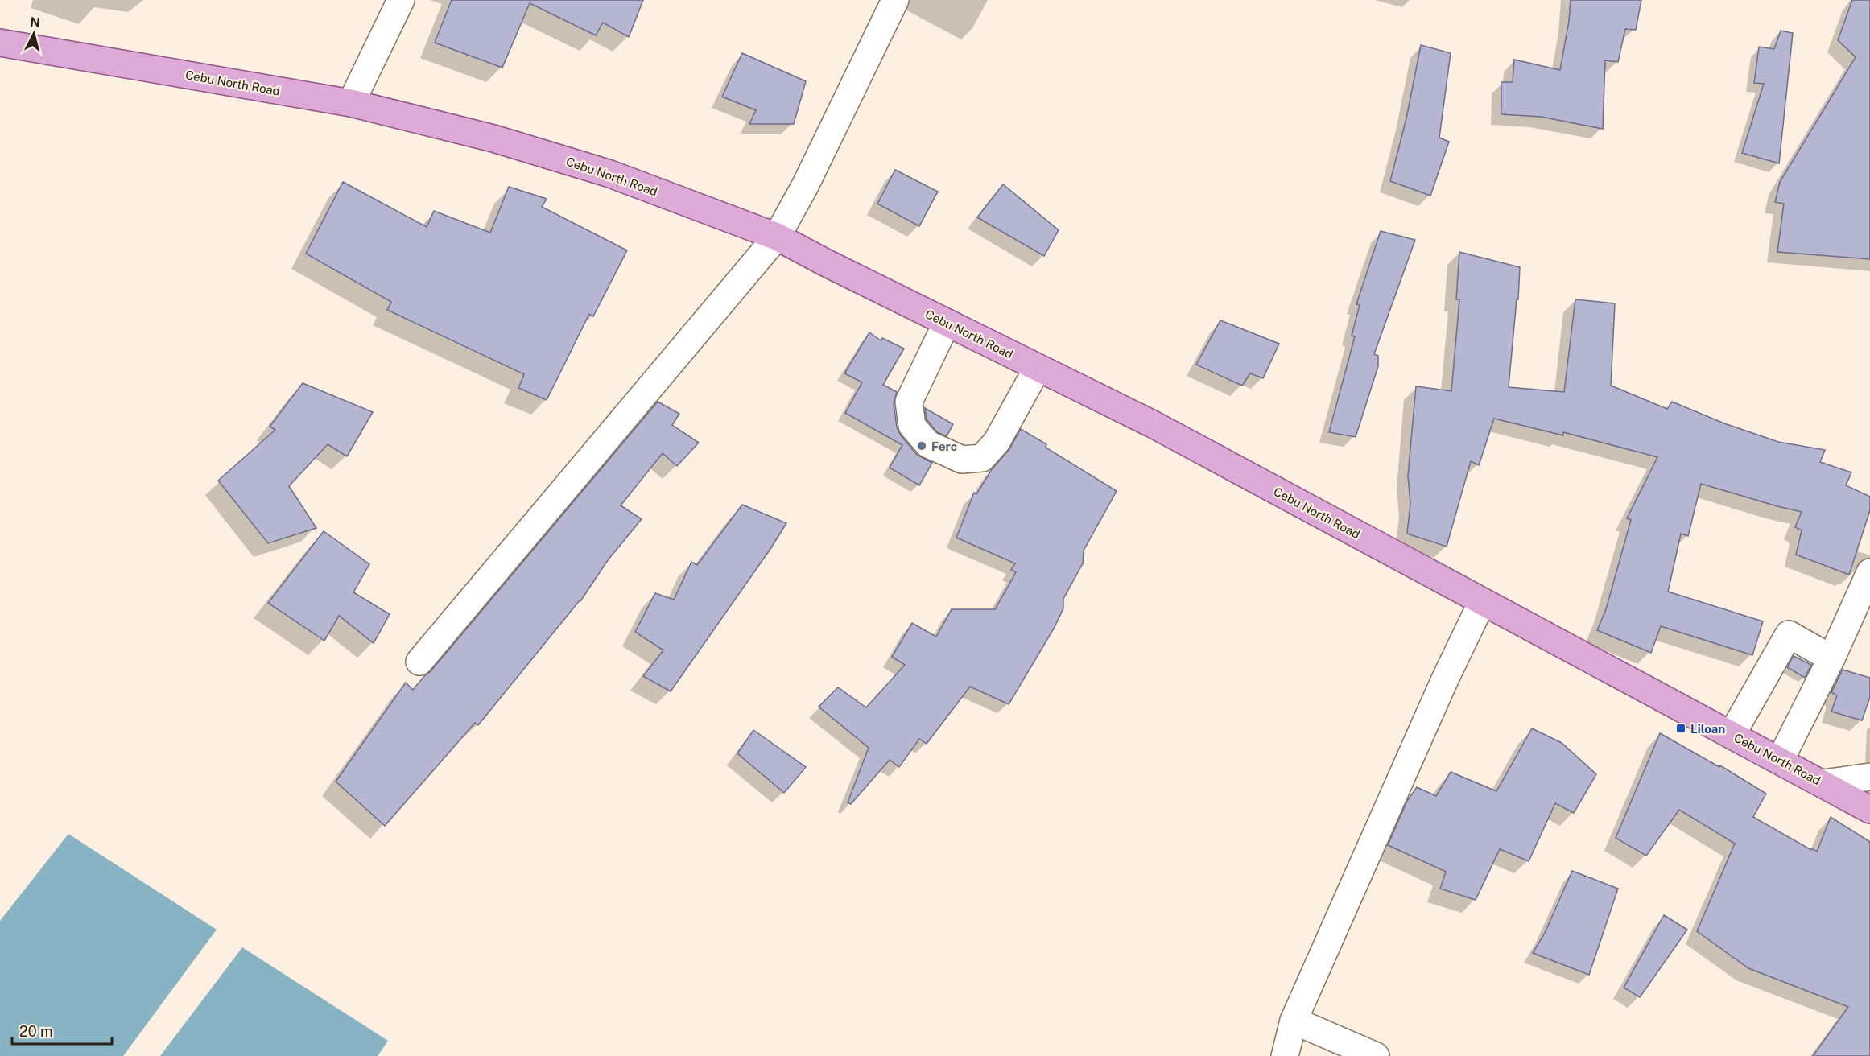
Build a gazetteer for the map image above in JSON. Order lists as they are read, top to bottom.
{
  "streets": {
    "main road": ["Cebu North Road"]
  },
  "places": {
    "other": ["Ferc"],
    "transit": ["Liloan"]
  },
  "scale_bar": "20 m",
  "north": "top"
}
